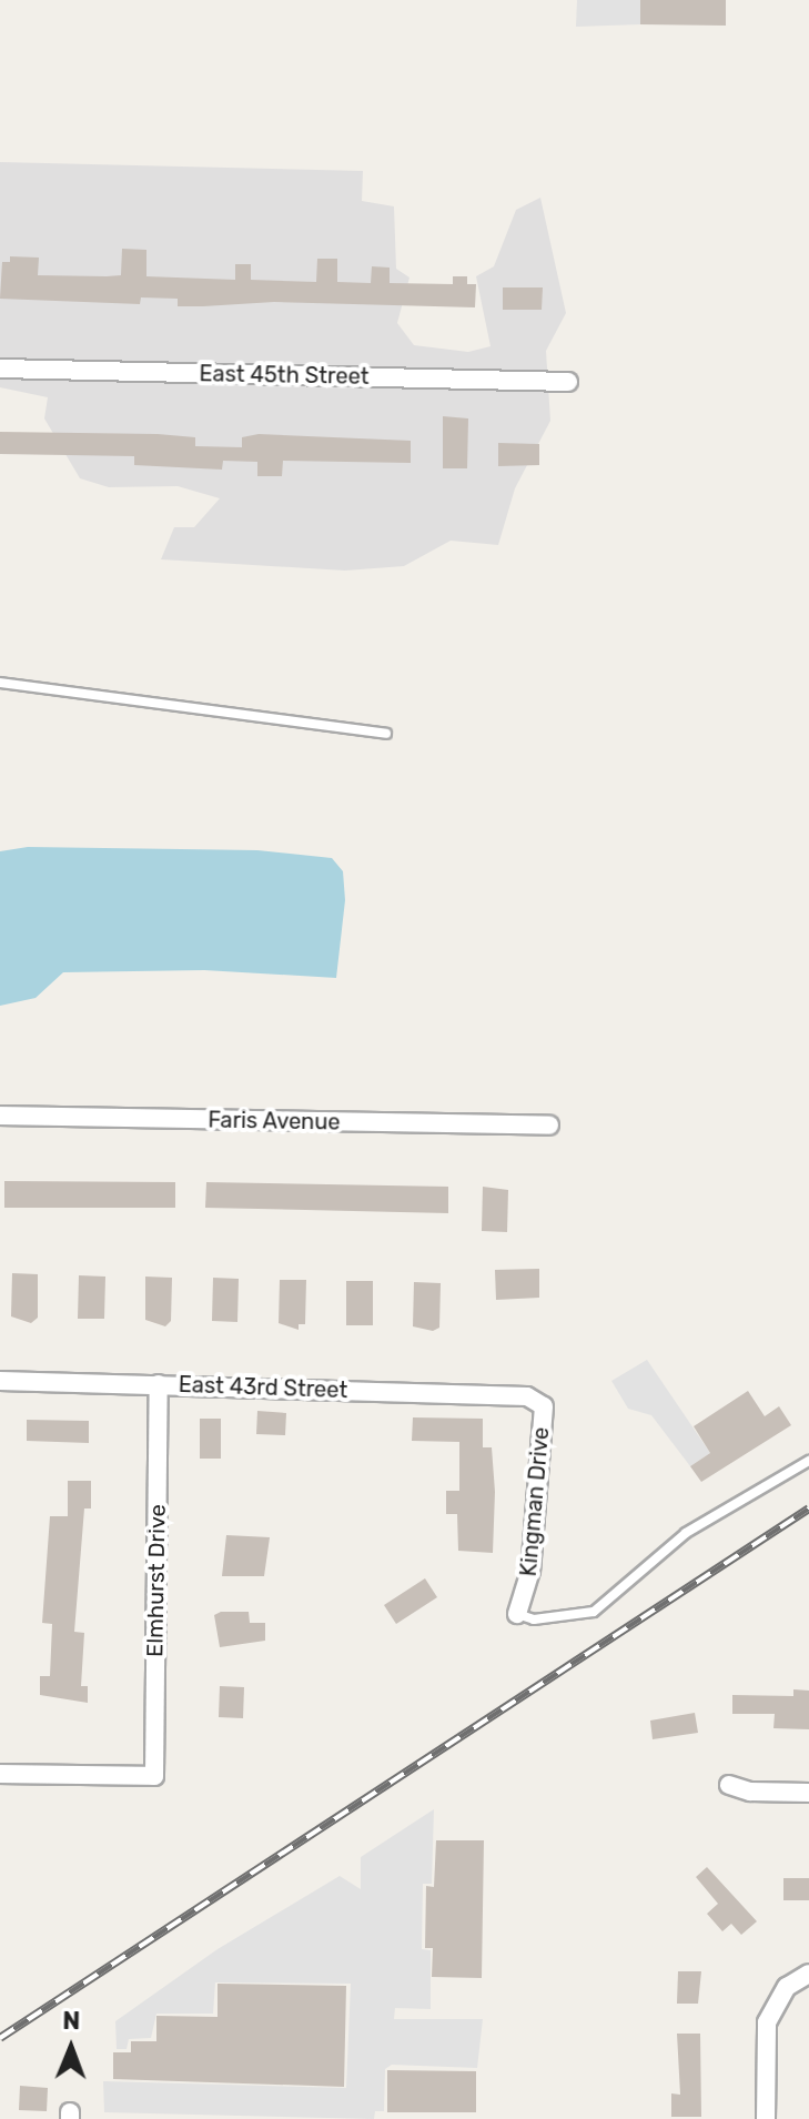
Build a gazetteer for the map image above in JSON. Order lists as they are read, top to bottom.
{
  "streets": {
    "street": [
      "East 45th Street",
      "Faris Avenue",
      "East 43rd Street",
      "Kingman Drive",
      "Elmhurst Drive"
    ]
  },
  "crossings": [
    ["East 43rd Street", "Kingman Drive"],
    ["East 43rd Street", "Elmhurst Drive"]
  ],
  "north": "top"
}
